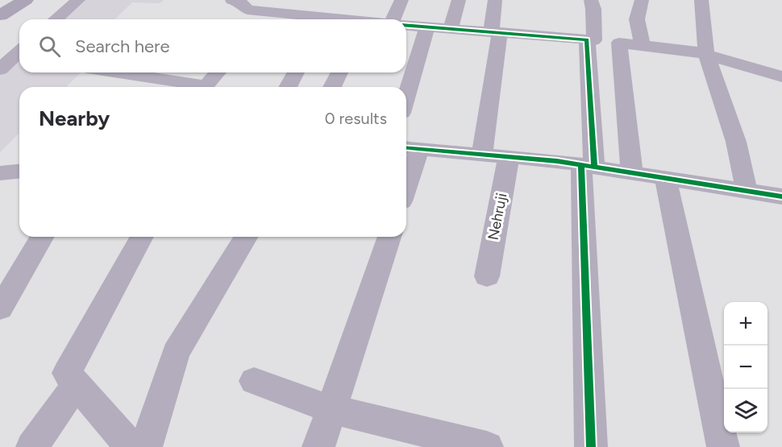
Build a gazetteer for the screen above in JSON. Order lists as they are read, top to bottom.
{
  "streets": {
    "street": ["Nehruji"]
  },
  "page": {
    "search": "Search here",
    "heading": ["Nearby", "0 results"],
    "map_buttons": ["+", "−"]
  }
}
